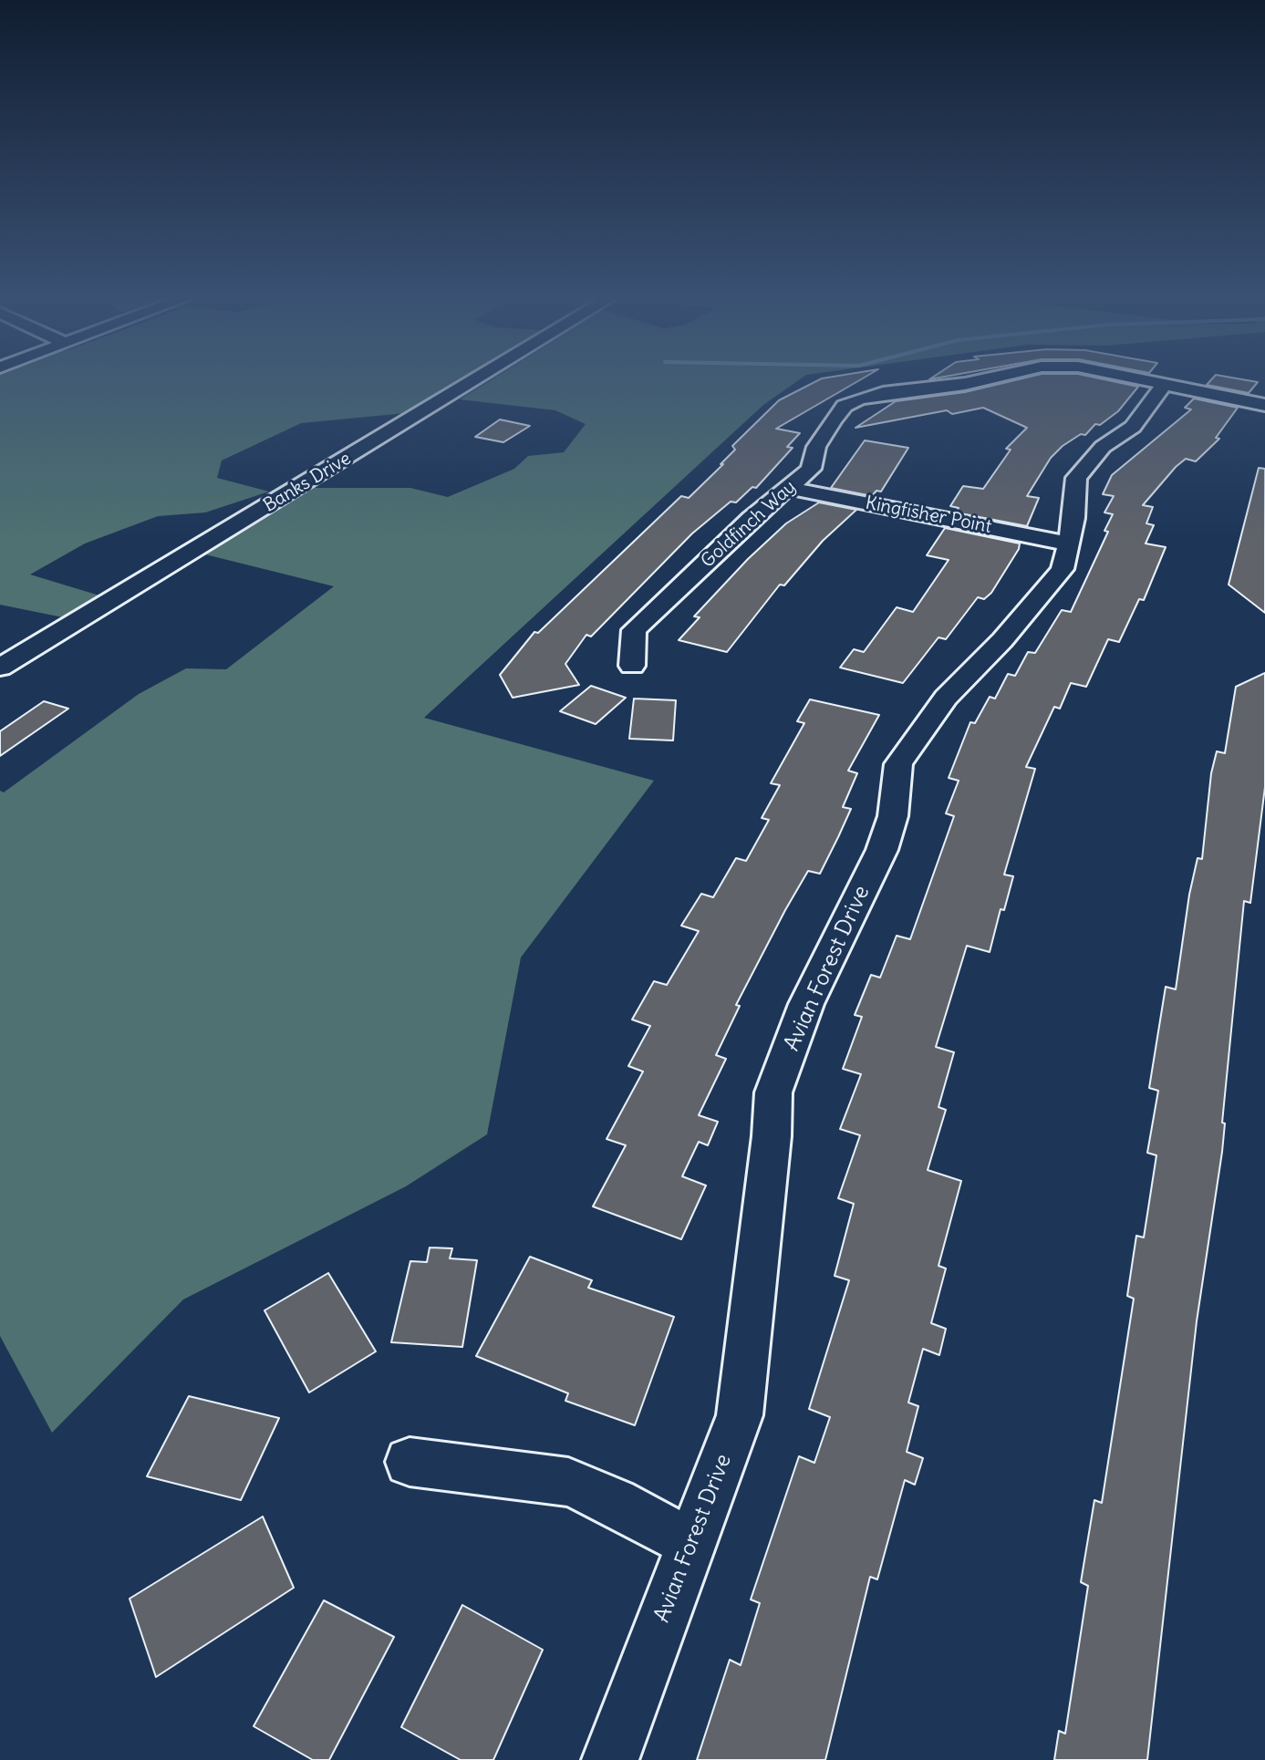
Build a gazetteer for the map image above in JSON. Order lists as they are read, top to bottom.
{
  "streets": {
    "street": [
      "Banks Drive",
      "Kingfisher Point",
      "Goldfinch Way",
      "Avian Forest Drive"
    ]
  },
  "crossings": [
    ["Kingfisher Point", "Goldfinch Way"],
    ["Kingfisher Point", "Avian Forest Drive"],
    ["Goldfinch Way", "Avian Forest Drive"]
  ]
}
